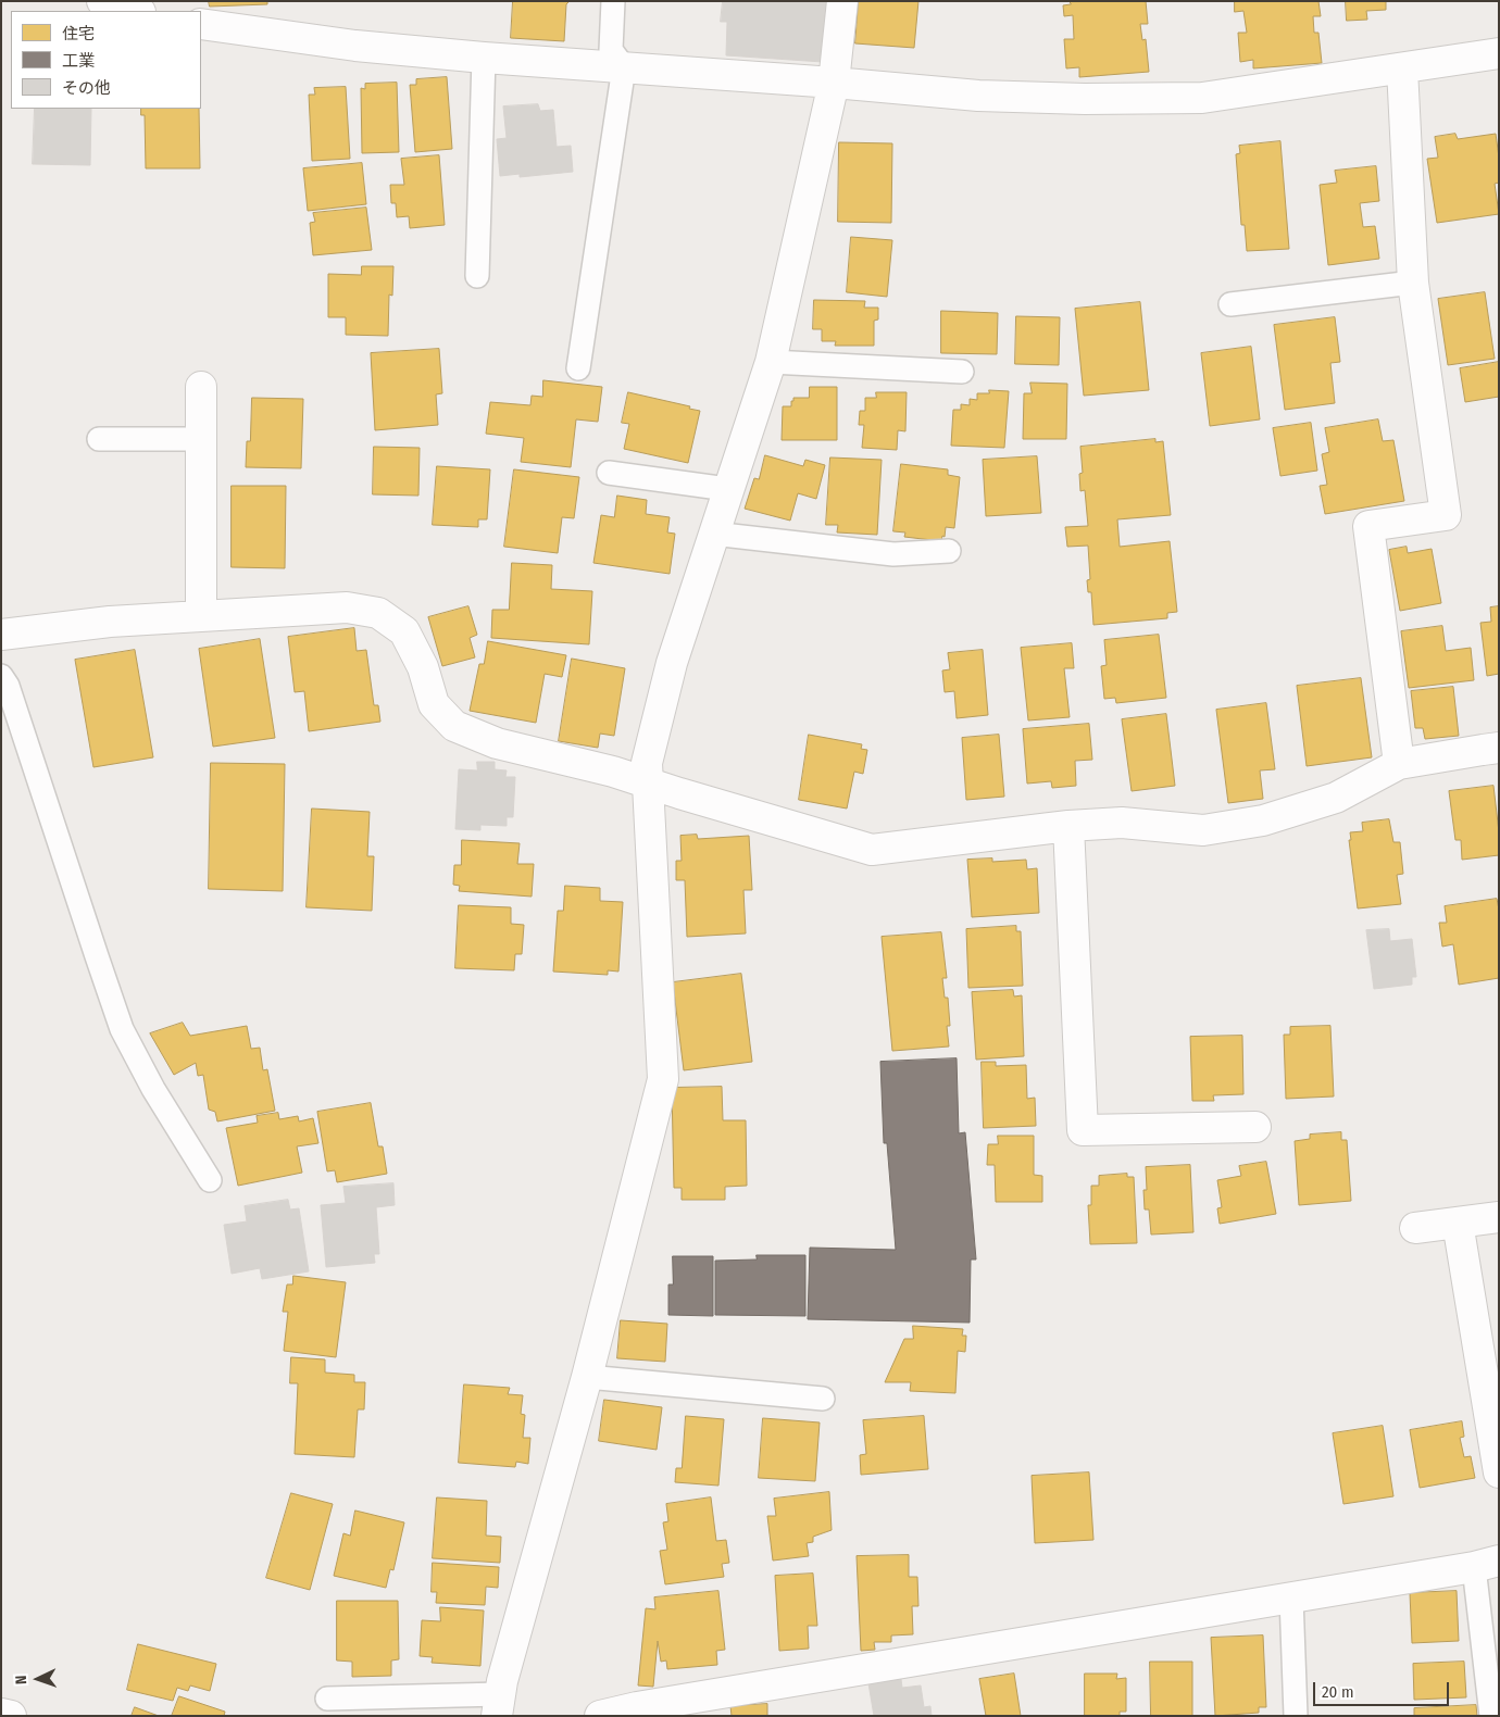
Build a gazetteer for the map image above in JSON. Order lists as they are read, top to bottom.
{
  "legend": ["住宅", "工業", "その他"],
  "scale_bar": "20 m",
  "north": "left"
}
